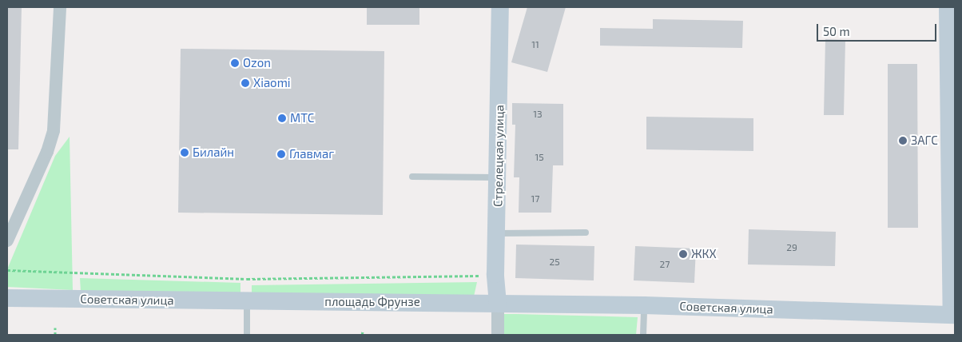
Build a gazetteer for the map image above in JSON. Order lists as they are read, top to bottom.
{
  "streets": {
    "street": ["Стрелецкая улица", "Советская улица", "площадь Фрунзе"]
  },
  "crossings": [
    ["Стрелецкая улица", "Советская улица"],
    ["Стрелецкая улица", "площадь Фрунзе"],
    ["Советская улица", "площадь Фрунзе"]
  ],
  "places": [
    "Ozon",
    "Xiaomi",
    "МТС",
    "ЗАГС",
    "Билайн",
    "Главмаг",
    "ЖКХ"
  ],
  "house_numbers": [
    "11",
    "13",
    "15",
    "17",
    "29",
    "25",
    "27"
  ],
  "scale_bar": "50 m"
}
